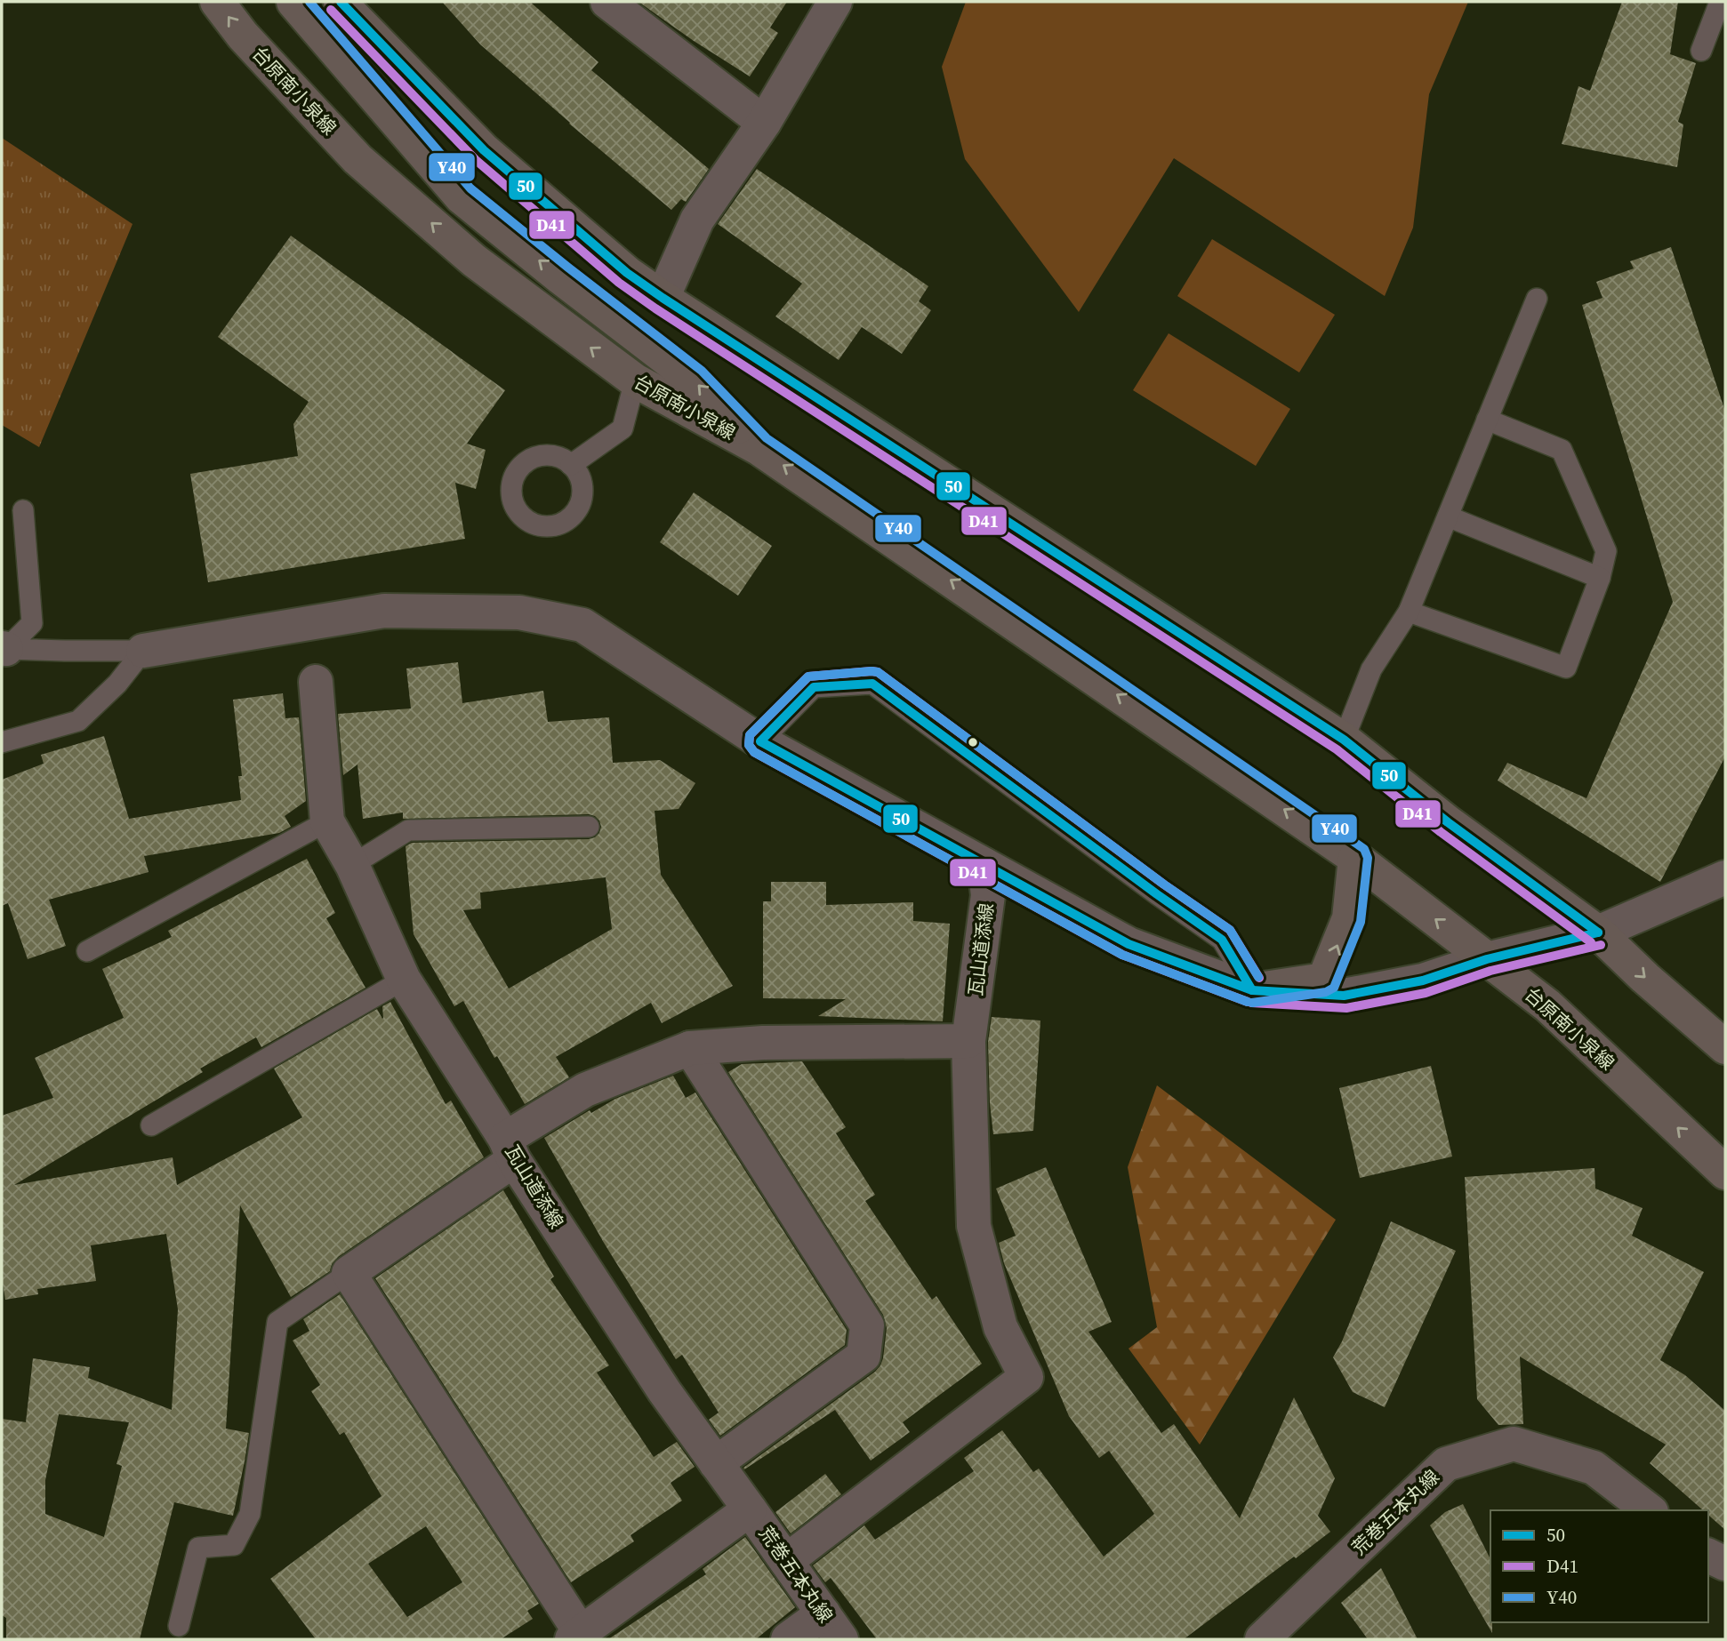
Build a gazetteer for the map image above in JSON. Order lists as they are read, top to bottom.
{
  "streets": {
    "street": ["台原南小泉線", "瓦山道添線", "荒巻五本丸線"]
  },
  "crossings": [
    ["瓦山道添線", "荒巻五本丸線"]
  ],
  "lines": ["transit line 50", "transit line Y40", "transit line D41"],
  "legend": ["50", "D41", "Y40"]
}
